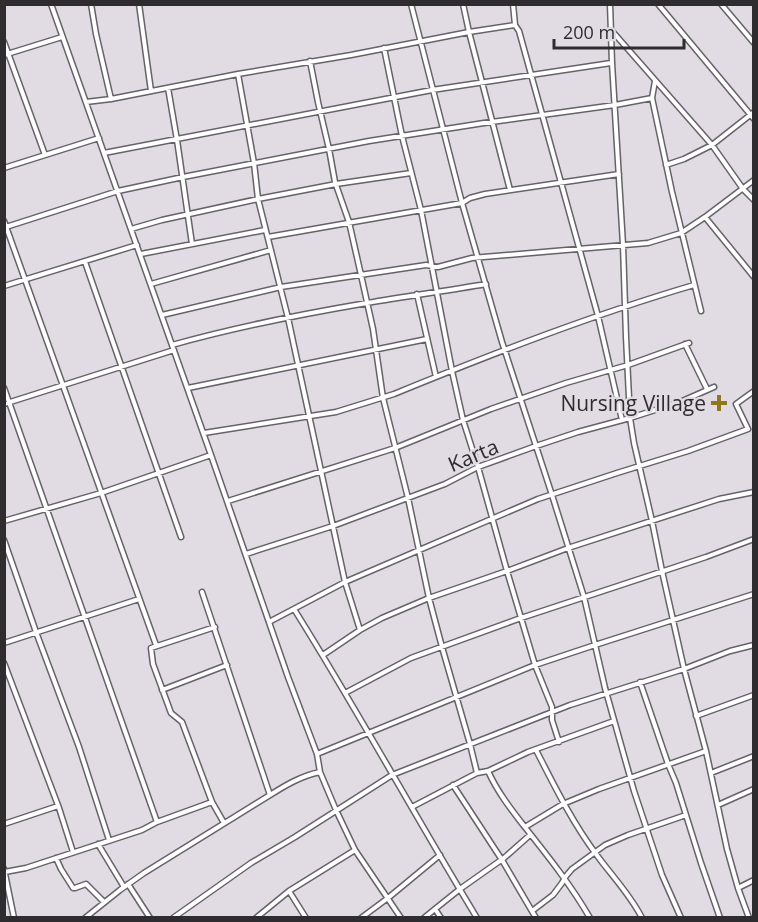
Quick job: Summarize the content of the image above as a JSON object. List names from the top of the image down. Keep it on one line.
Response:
{"streets":{"street":["Karta"]},"places":{"health":["Nursing Village"]},"scale_bar":"200 m"}
